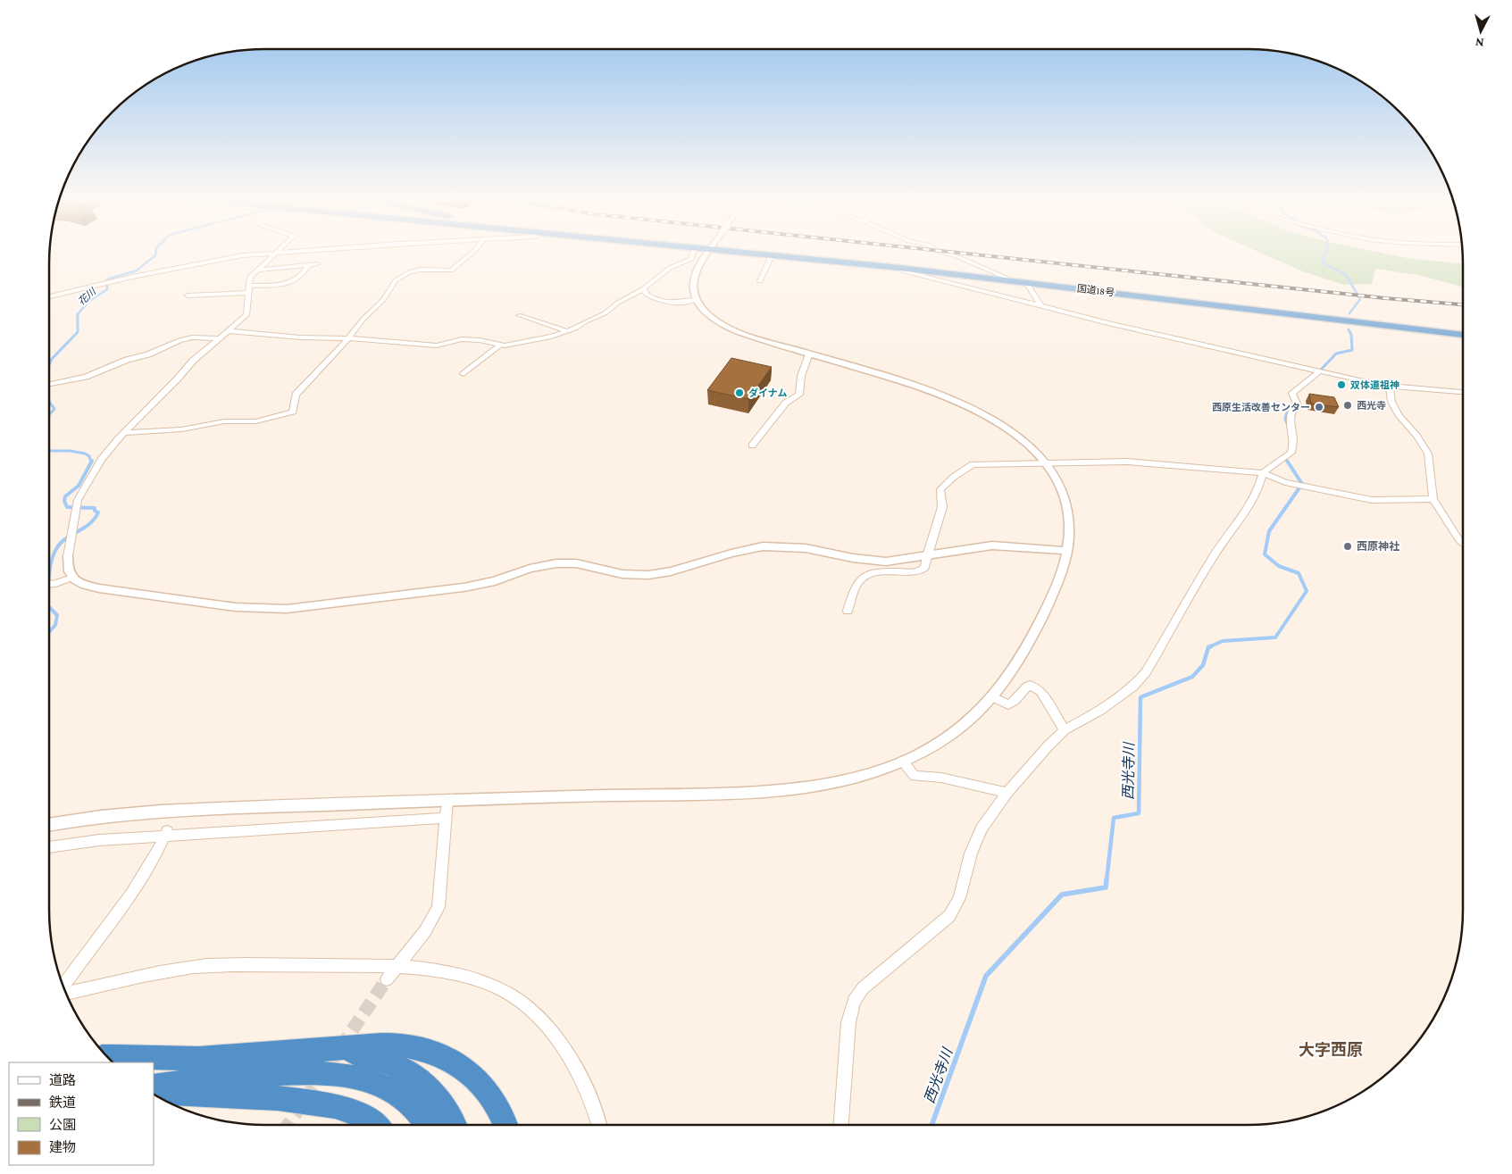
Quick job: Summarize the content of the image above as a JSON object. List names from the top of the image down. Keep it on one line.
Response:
{"streets":{"highway":["国道18号"]},"districts":["大字西原"],"water":["花川","西光寺川"],"places":["双体道祖神","ダイナム","西光寺","西原生活改善センター","西原神社"],"legend":["道路","鉄道","公園","建物"],"north":"bottom"}
